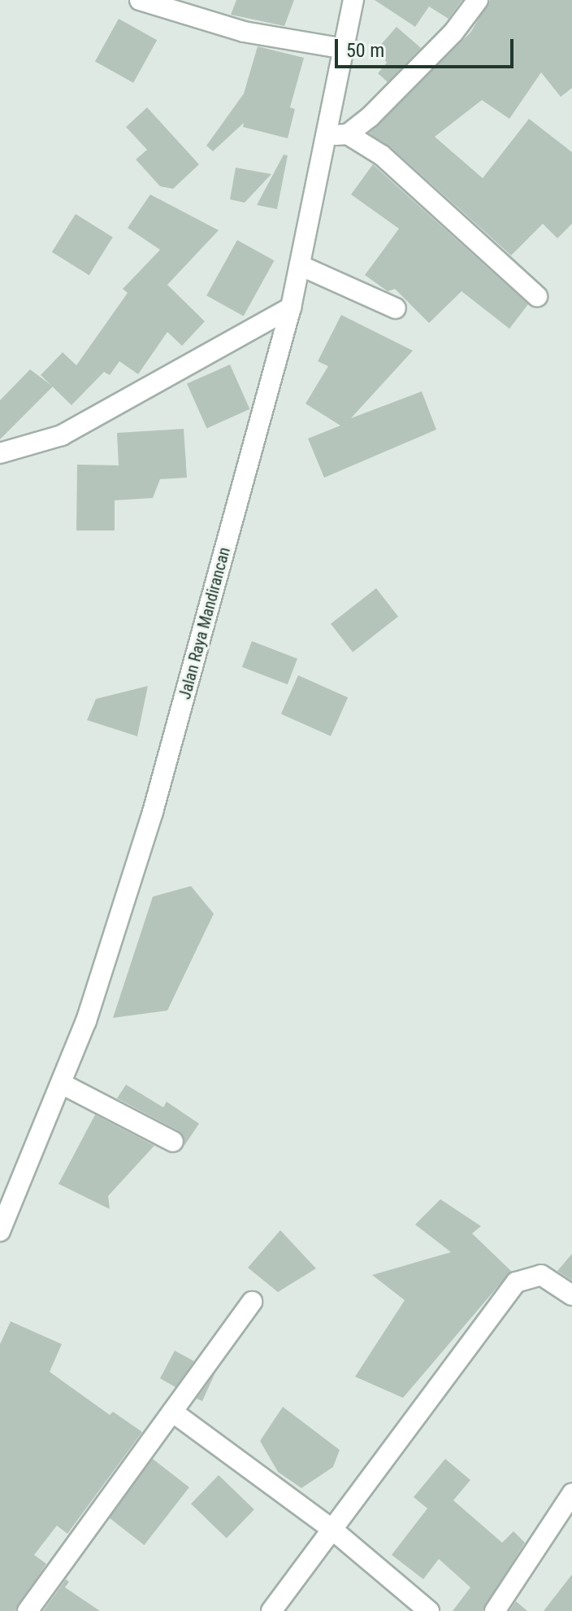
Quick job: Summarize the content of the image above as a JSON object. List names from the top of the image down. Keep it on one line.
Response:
{"streets":{"street":["Jalan Raya Mandirancan"]},"scale_bar":"50 m"}
